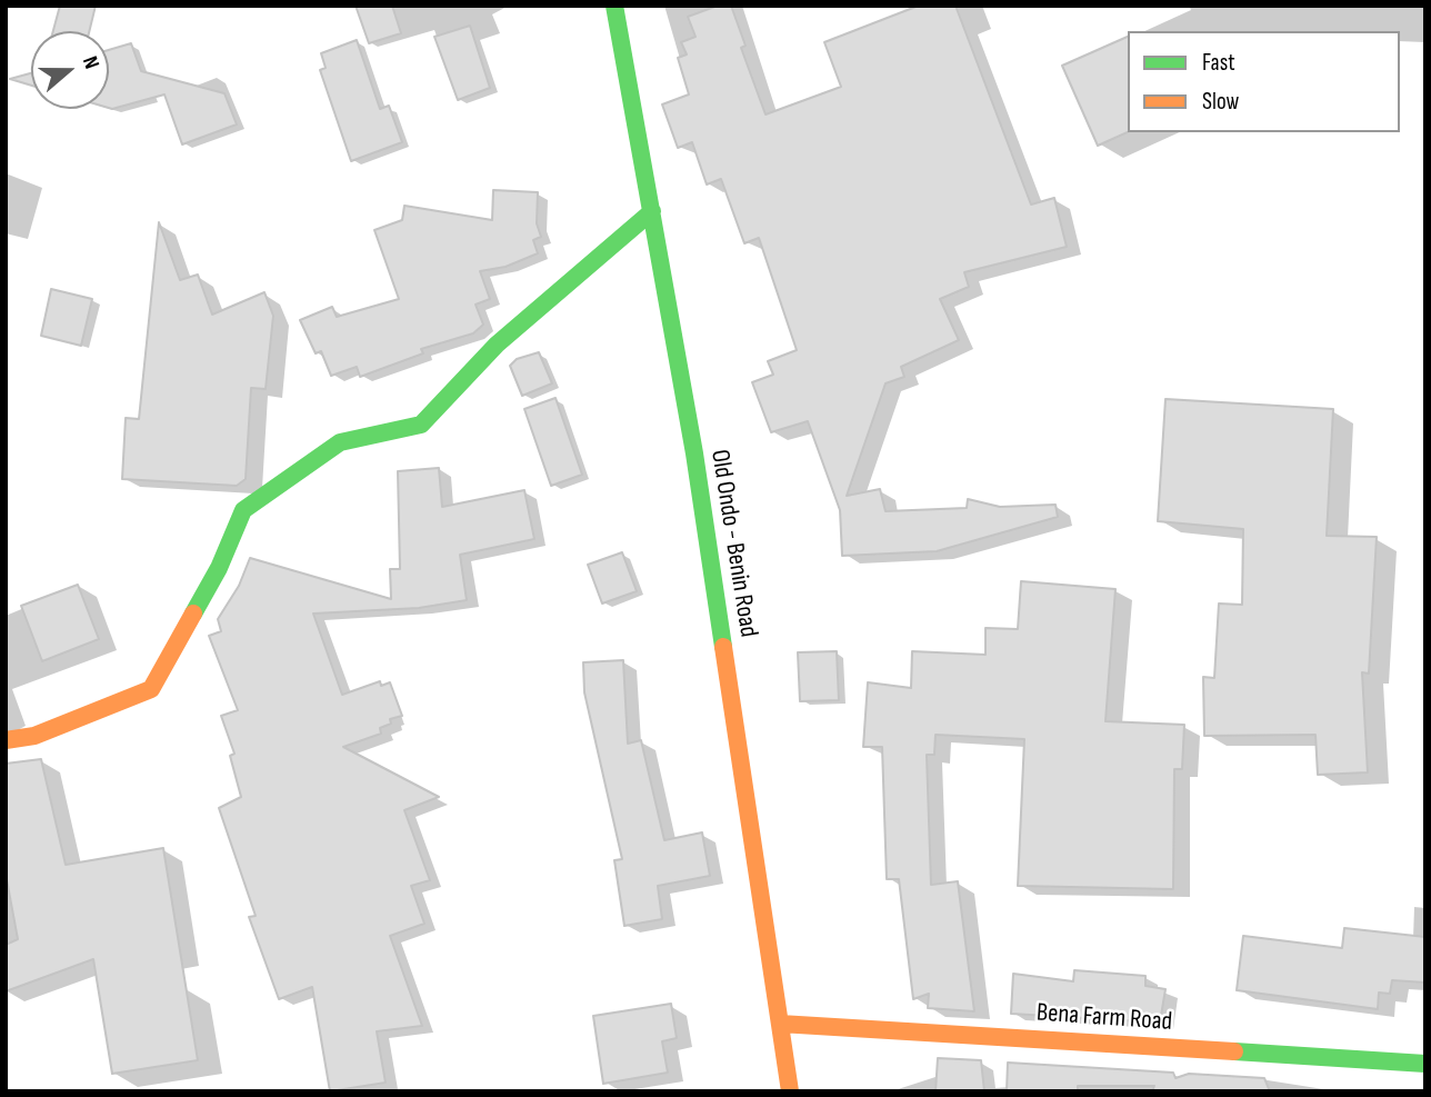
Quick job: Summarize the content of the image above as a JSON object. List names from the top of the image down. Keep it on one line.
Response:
{"streets":{"street":["Old Ondo - Benin Road","Bena Farm Road"]},"crossings":[["Old Ondo - Benin Road","Bena Farm Road"]],"legend":["Fast","Slow"],"north":"right"}
